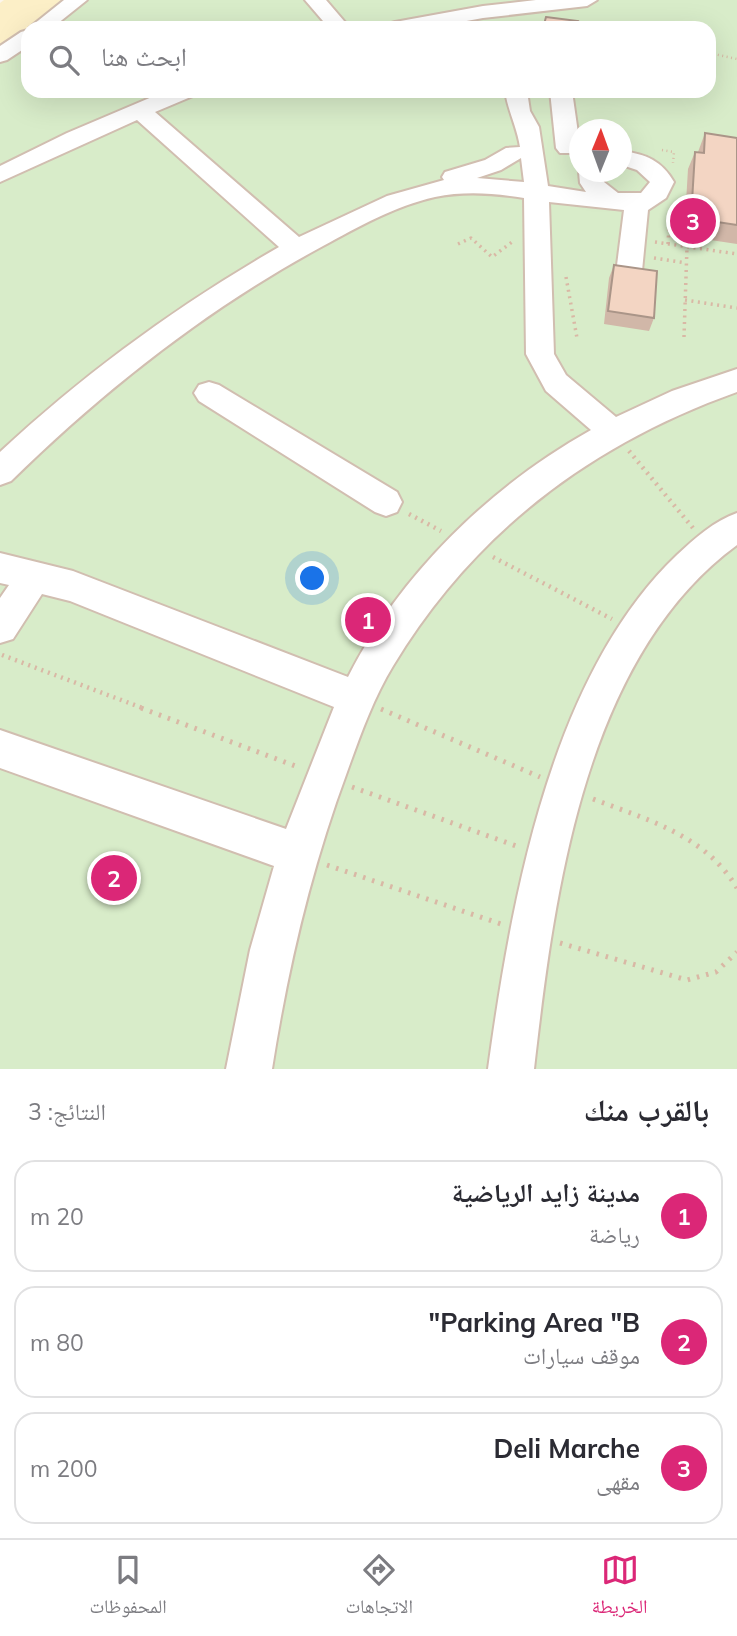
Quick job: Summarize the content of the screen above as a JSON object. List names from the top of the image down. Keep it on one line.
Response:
{"north":"top","page":{"search":"ابحث هنا","pins":["3","1","2"],"heading":["بالقرب منك","النتائج: 3"],"list":[{"mark":"1","name":"مدينة زايد الرياضية","note":"رياضة","value":"20 m"},{"mark":"2","name":"Parking Area \"B\"","note":"موقف سيارات","value":"80 m"},{"mark":"3","name":"Deli Marche","note":"مقهى","value":"200 m"}],"nav":["الخريطة","الاتجاهات","المحفوظات"]}}
